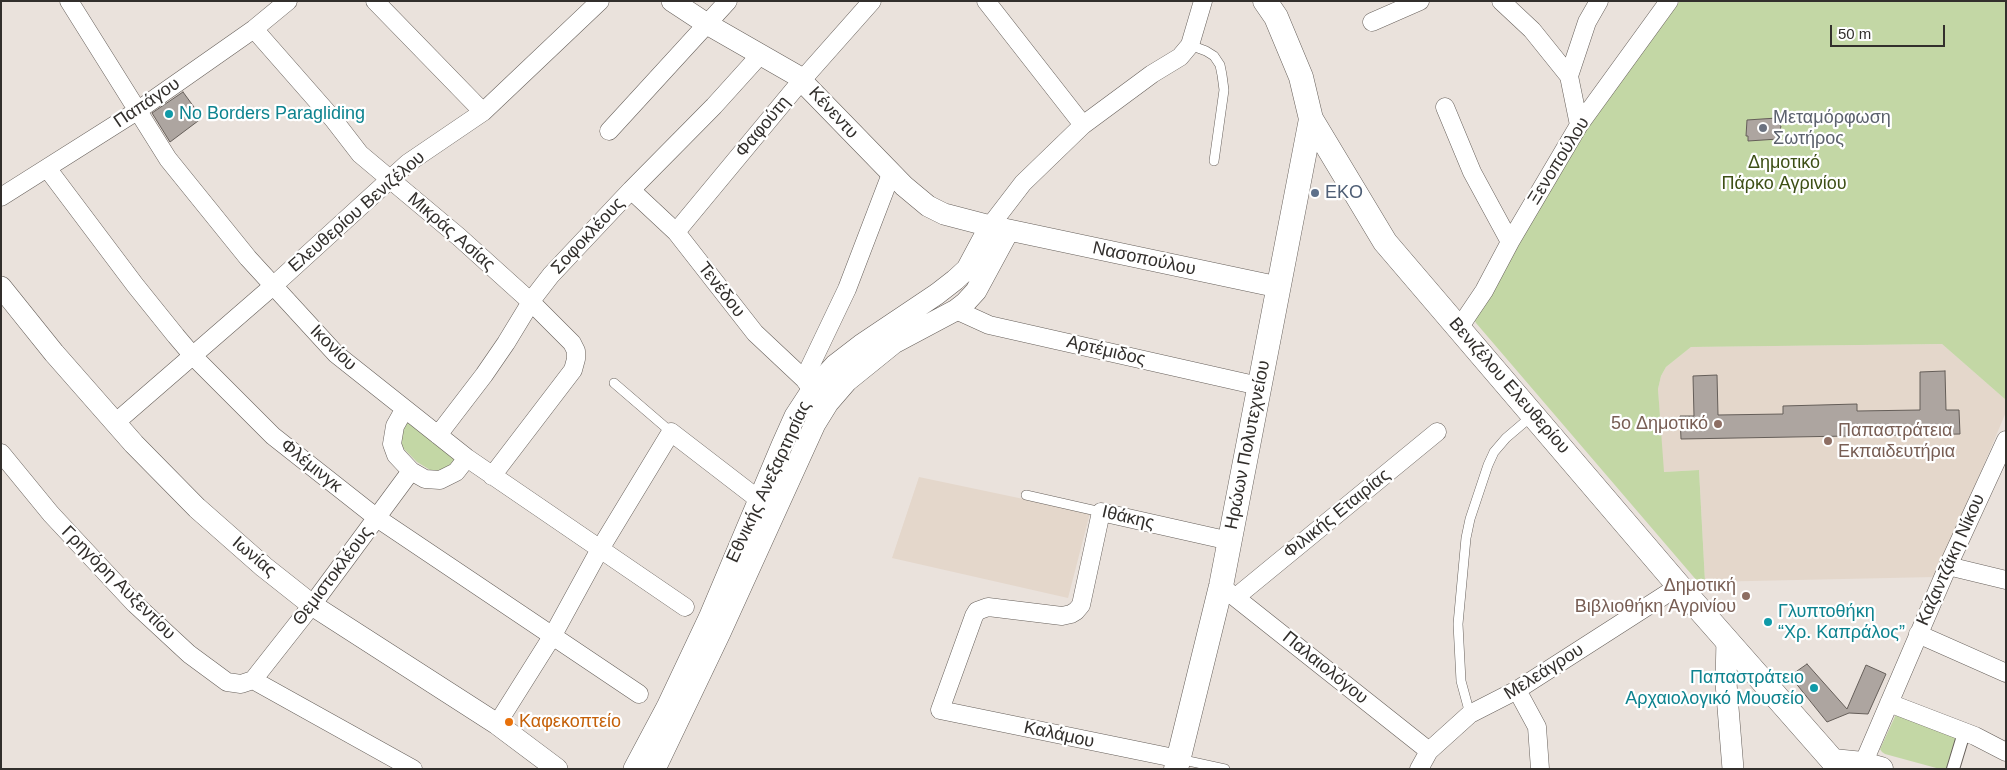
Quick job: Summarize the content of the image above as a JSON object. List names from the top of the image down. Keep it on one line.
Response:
{"streets":{"main road":["Βενιζέλου Ελευθερίου","Ηρώων Πολυτεχνείου"],"street":["Παπάγου","Κένεντυ","Φαφούτη","Ξενοπούλου","Ελευθερίου Βενιζέλου","Μικράς Ασίας","Σοφοκλέους","Νασοπούλου","Τενέδου","Ικονίου","Αρτέμιδος","Φλέμινγκ","Εθνικής Ανεξαρτησίας","Φιλικής Εταιρίας","Ιθάκης","Ιωνίας","Καζαντζάκη Νίκου","Θεμιστοκλέους","Γρηγόρη Αυξεντίου","Παλαιολόγου","Μελεάγρου","Καλάμου"]},"crossings":[["Παπάγου","Μικράς Ασίας"],["Παπάγου","Ικονίου"],["Παπάγου","Φλέμινγκ"],["Κένεντυ","Φαφούτη"],["Κένεντυ","Σοφοκλέους"],["Κένεντυ","Νασοπούλου"],["Κένεντυ","Εθνικής Ανεξαρτησίας"],["Φαφούτη","Τενέδου"],["Ξενοπούλου","Βενιζέλου Ελευθερίου"],["Ελευθερίου Βενιζέλου","Μικράς Ασίας"],["Ελευθερίου Βενιζέλου","Ικονίου"],["Ελευθερίου Βενιζέλου","Φλέμινγκ"],["Ελευθερίου Βενιζέλου","Ιωνίας"],["Μικράς Ασίας","Σοφοκλέους"],["Μικράς Ασίας","Ικονίου"],["Σοφοκλέους","Τενέδου"],["Σοφοκλέους","Ικονίου"],["Νασοπούλου","Ηρώων Πολυτεχνείου"],["Νασοπούλου","Εθνικής Ανεξαρτησίας"],["Τενέδου","Εθνικής Ανεξαρτησίας"],["Αρτέμιδος","Ηρώων Πολυτεχνείου"],["Βενιζέλου Ελευθερίου","Ηρώων Πολυτεχνείου"],["Βενιζέλου Ελευθερίου","Μελεάγρου"],["Ηρώων Πολυτεχνείου","Φιλικής Εταιρίας"],["Ηρώων Πολυτεχνείου","Ιθάκης"],["Ηρώων Πολυτεχνείου","Παλαιολόγου"],["Ηρώων Πολυτεχνείου","Καλάμου"],["Φλέμινγκ","Θεμιστοκλέους"],["Φιλικής Εταιρίας","Παλαιολόγου"],["Ιθάκης","Καλάμου"],["Ιωνίας","Θεμιστοκλέους"],["Θεμιστοκλέους","Γρηγόρη Αυξεντίου"],["Παλαιολόγου","Μελεάγρου"]],"parks":["Δημοτικό Πάρκο Αγρινίου"],"places":["No Borders Paragliding","Μεταμόρφωση Σωτήρος","EKO","5ο Δημοτικό","Παπαστράτεια Εκπαιδευτήρια","Δημοτική Βιβλιοθήκη Αγρινίου","Γλυπτοθήκη “Χρ. Καπράλος”","Παπαστράτειο Αρχαιολογικό Μουσείο","Καφεκοπτείο"],"scale_bar":"50 m"}
